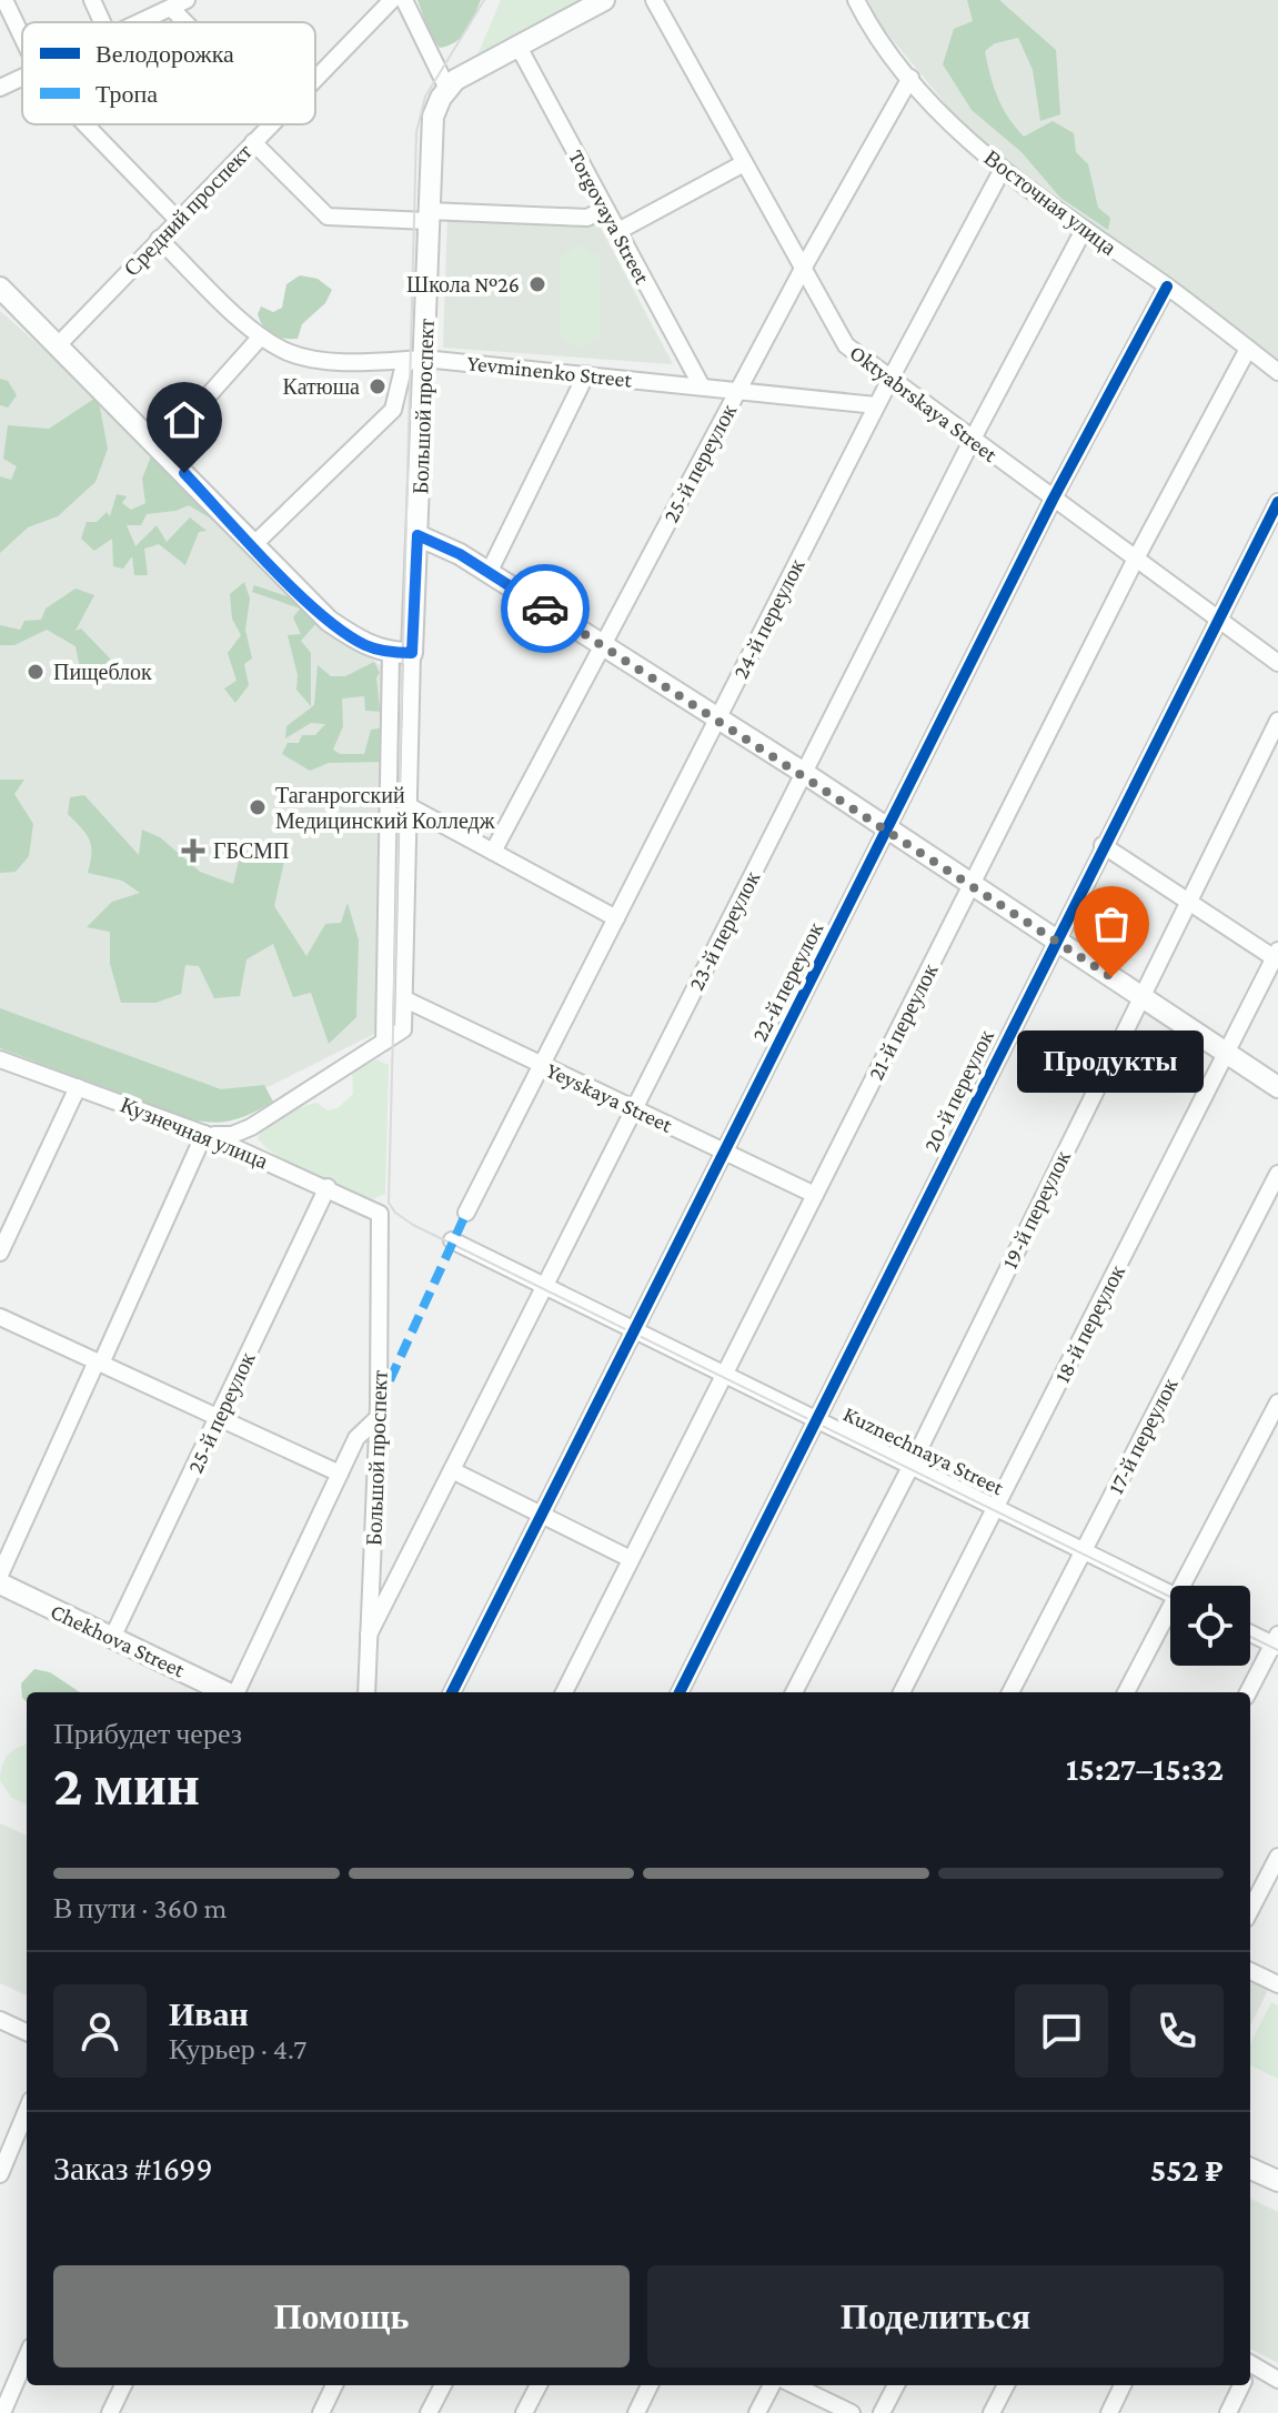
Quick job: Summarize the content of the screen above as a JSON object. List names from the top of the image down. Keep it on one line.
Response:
{"streets":{"main road":["Большой проспект","Chekhova Street"],"street":["Восточная улица","Средний проспект","Torgovaya Street","Yevminenko Street","Oktyabrskaya Street","25-й переулок","24-й переулок","23-й переулок","22-й переулок","21-й переулок","20-й переулок","Yeyskaya Street","Кузнечная улица","19-й переулок","18-й переулок","17-й переулок","Kuznechnaya Street"]},"crossings":[["Восточная улица","25-й переулок"],["Восточная улица","24-й переулок"],["Восточная улица","23-й переулок"],["Восточная улица","22-й переулок"],["Восточная улица","21-й переулок"],["Средний проспект","Yevminenko Street"],["Torgovaya Street","Yevminenko Street"],["Yevminenko Street","Большой проспект"],["Yevminenko Street","25-й переулок"],["Yevminenko Street","24-й переулок"],["Oktyabrskaya Street","25-й переулок"],["Oktyabrskaya Street","24-й переулок"],["Oktyabrskaya Street","23-й переулок"],["Oktyabrskaya Street","22-й переулок"],["Oktyabrskaya Street","21-й переулок"],["Oktyabrskaya Street","20-й переулок"],["Большой проспект","23-й переулок"],["Большой проспект","Yeyskaya Street"],["Большой проспект","Кузнечная улица"],["25-й переулок","Кузнечная улица"],["25-й переулок","Chekhova Street"],["24-й переулок","Yeyskaya Street"],["23-й переулок","Yeyskaya Street"],["23-й переулок","Kuznechnaya Street"],["22-й переулок","Yeyskaya Street"],["22-й переулок","Kuznechnaya Street"],["21-й переулок","Yeyskaya Street"],["21-й переулок","Kuznechnaya Street"],["20-й переулок","Kuznechnaya Street"],["19-й переулок","Kuznechnaya Street"],["18-й переулок","Kuznechnaya Street"],["17-й переулок","Kuznechnaya Street"]],"places":{"other":["Школа №26","Катюша","Пищеблок","Таганрогский Медицинский Колледж","Продукты"],"health":["ГБСМП"]},"legend":["Велодорожка","Тропа"],"page":{"bubble":"Продукты","heading":["2 мин","Прибудет через","15:27–15:32"],"panel":["Иван","Курьер · 4.7","Заказ #1699","552 ₽"],"bar":"В пути · 360 m","buttons":["Помощь","Поделиться"]}}
